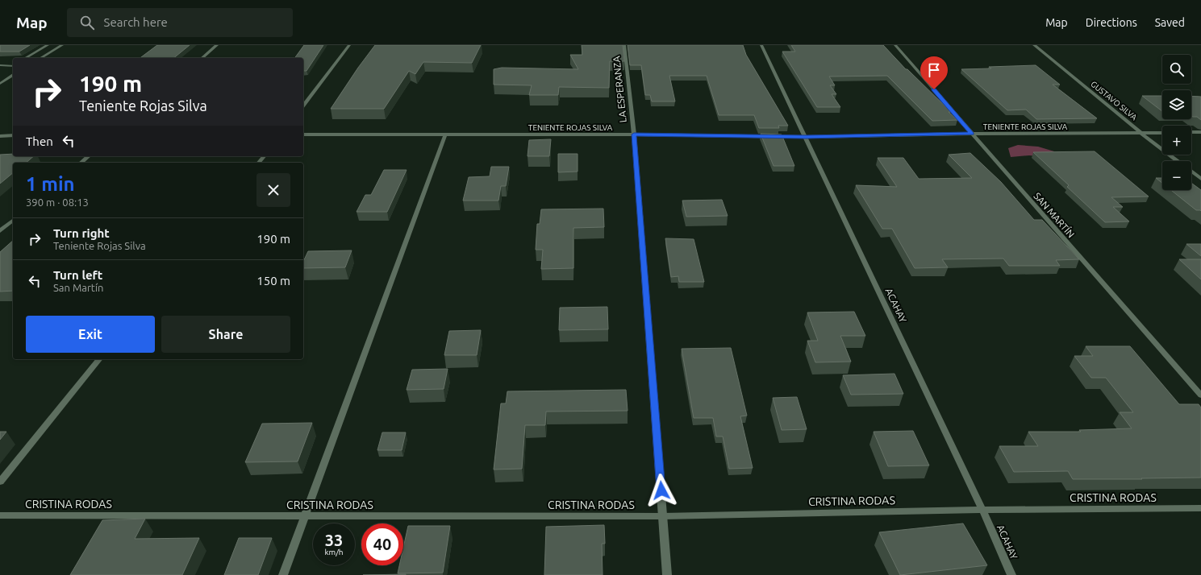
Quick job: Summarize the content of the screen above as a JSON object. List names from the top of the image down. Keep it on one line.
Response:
{"streets":{"street":["LA ESPERANZA","GUSTAVO SILVA","TENIENTE ROJAS SILVA","SAN MARTÍN","ACAHAY","CRISTINA RODAS"]},"crossings":[["LA ESPERANZA","TENIENTE ROJAS SILVA"],["LA ESPERANZA","CRISTINA RODAS"],["GUSTAVO SILVA","TENIENTE ROJAS SILVA"],["TENIENTE ROJAS SILVA","SAN MARTÍN"],["TENIENTE ROJAS SILVA","ACAHAY"],["ACAHAY","CRISTINA RODAS"]],"page":{"header":"Map","search":"Search here","nav":["Map","Directions","Saved"],"map_buttons":["+","−"],"turn":["190 m","Teniente Rojas Silva"],"then":"Then","heading":["1 min","390 m · 08:13"],"list":[{"name":"Turn right","note":"Teniente Rojas Silva","value":"190 m"},{"name":"Turn left","note":"San Martín","value":"150 m"}],"buttons":["Exit","Share"],"speed":"33 km/h","limit":"40"}}
